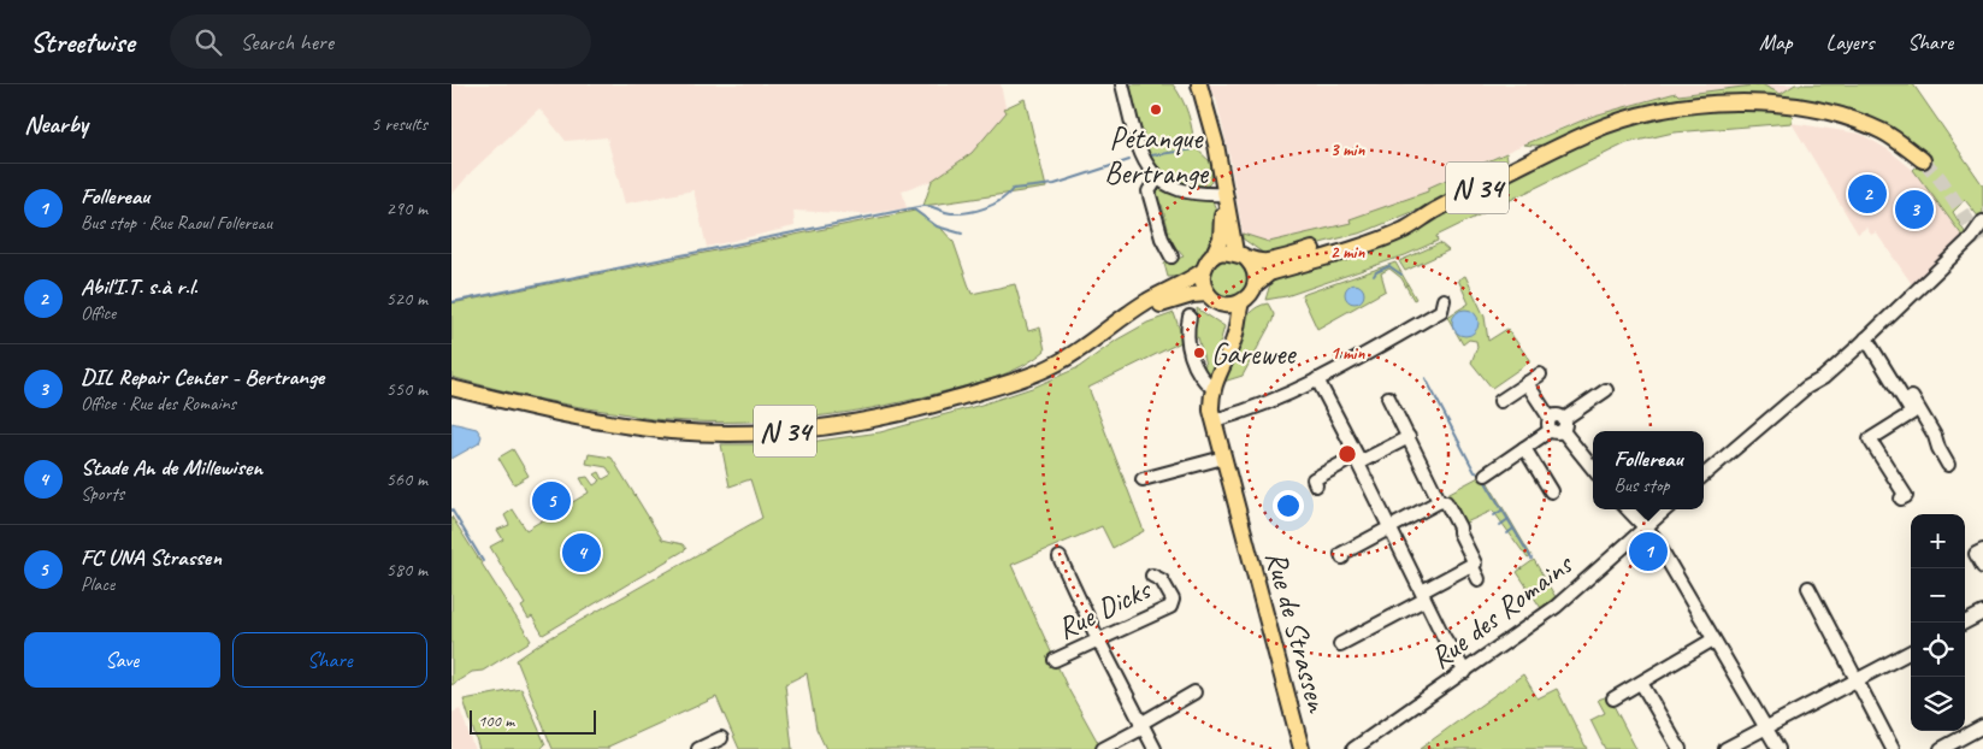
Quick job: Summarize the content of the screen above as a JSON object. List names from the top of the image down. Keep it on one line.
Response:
{"streets":{"main road":["N 34","Rue de Strassen"],"street":["Rue Dicks","Rue des Romains"]},"crossings":[["N 34","Rue de Strassen"]],"places":["Pétanque Bertrange","Garewee"],"scale_bar":"100 m","page":{"header":"Streetwise","search":"Search here","nav":["Map","Layers","Share"],"heading":["Nearby","5 results"],"list":[{"mark":"1","name":"Follereau","note":"Bus stop · Rue Raoul Follereau","value":"290 m"},{"mark":"2","name":"Abil'I.T. s.à r.l.","note":"Office","value":"520 m"},{"mark":"3","name":"DIL Repair Center - Bertrange","note":"Office · Rue des Romains","value":"550 m"},{"mark":"4","name":"Stade An de Millewisen","note":"Sports","value":"560 m"},{"mark":"5","name":"FC UNA Strassen","note":"Place","value":"580 m"}],"pins":["2","3","5","1","4"],"popup":["Follereau","Bus stop"],"map_buttons":["+","−"],"buttons":["Save","Share"],"scale":"100 m"},"rings":["3 min","2 min","1 min"]}
